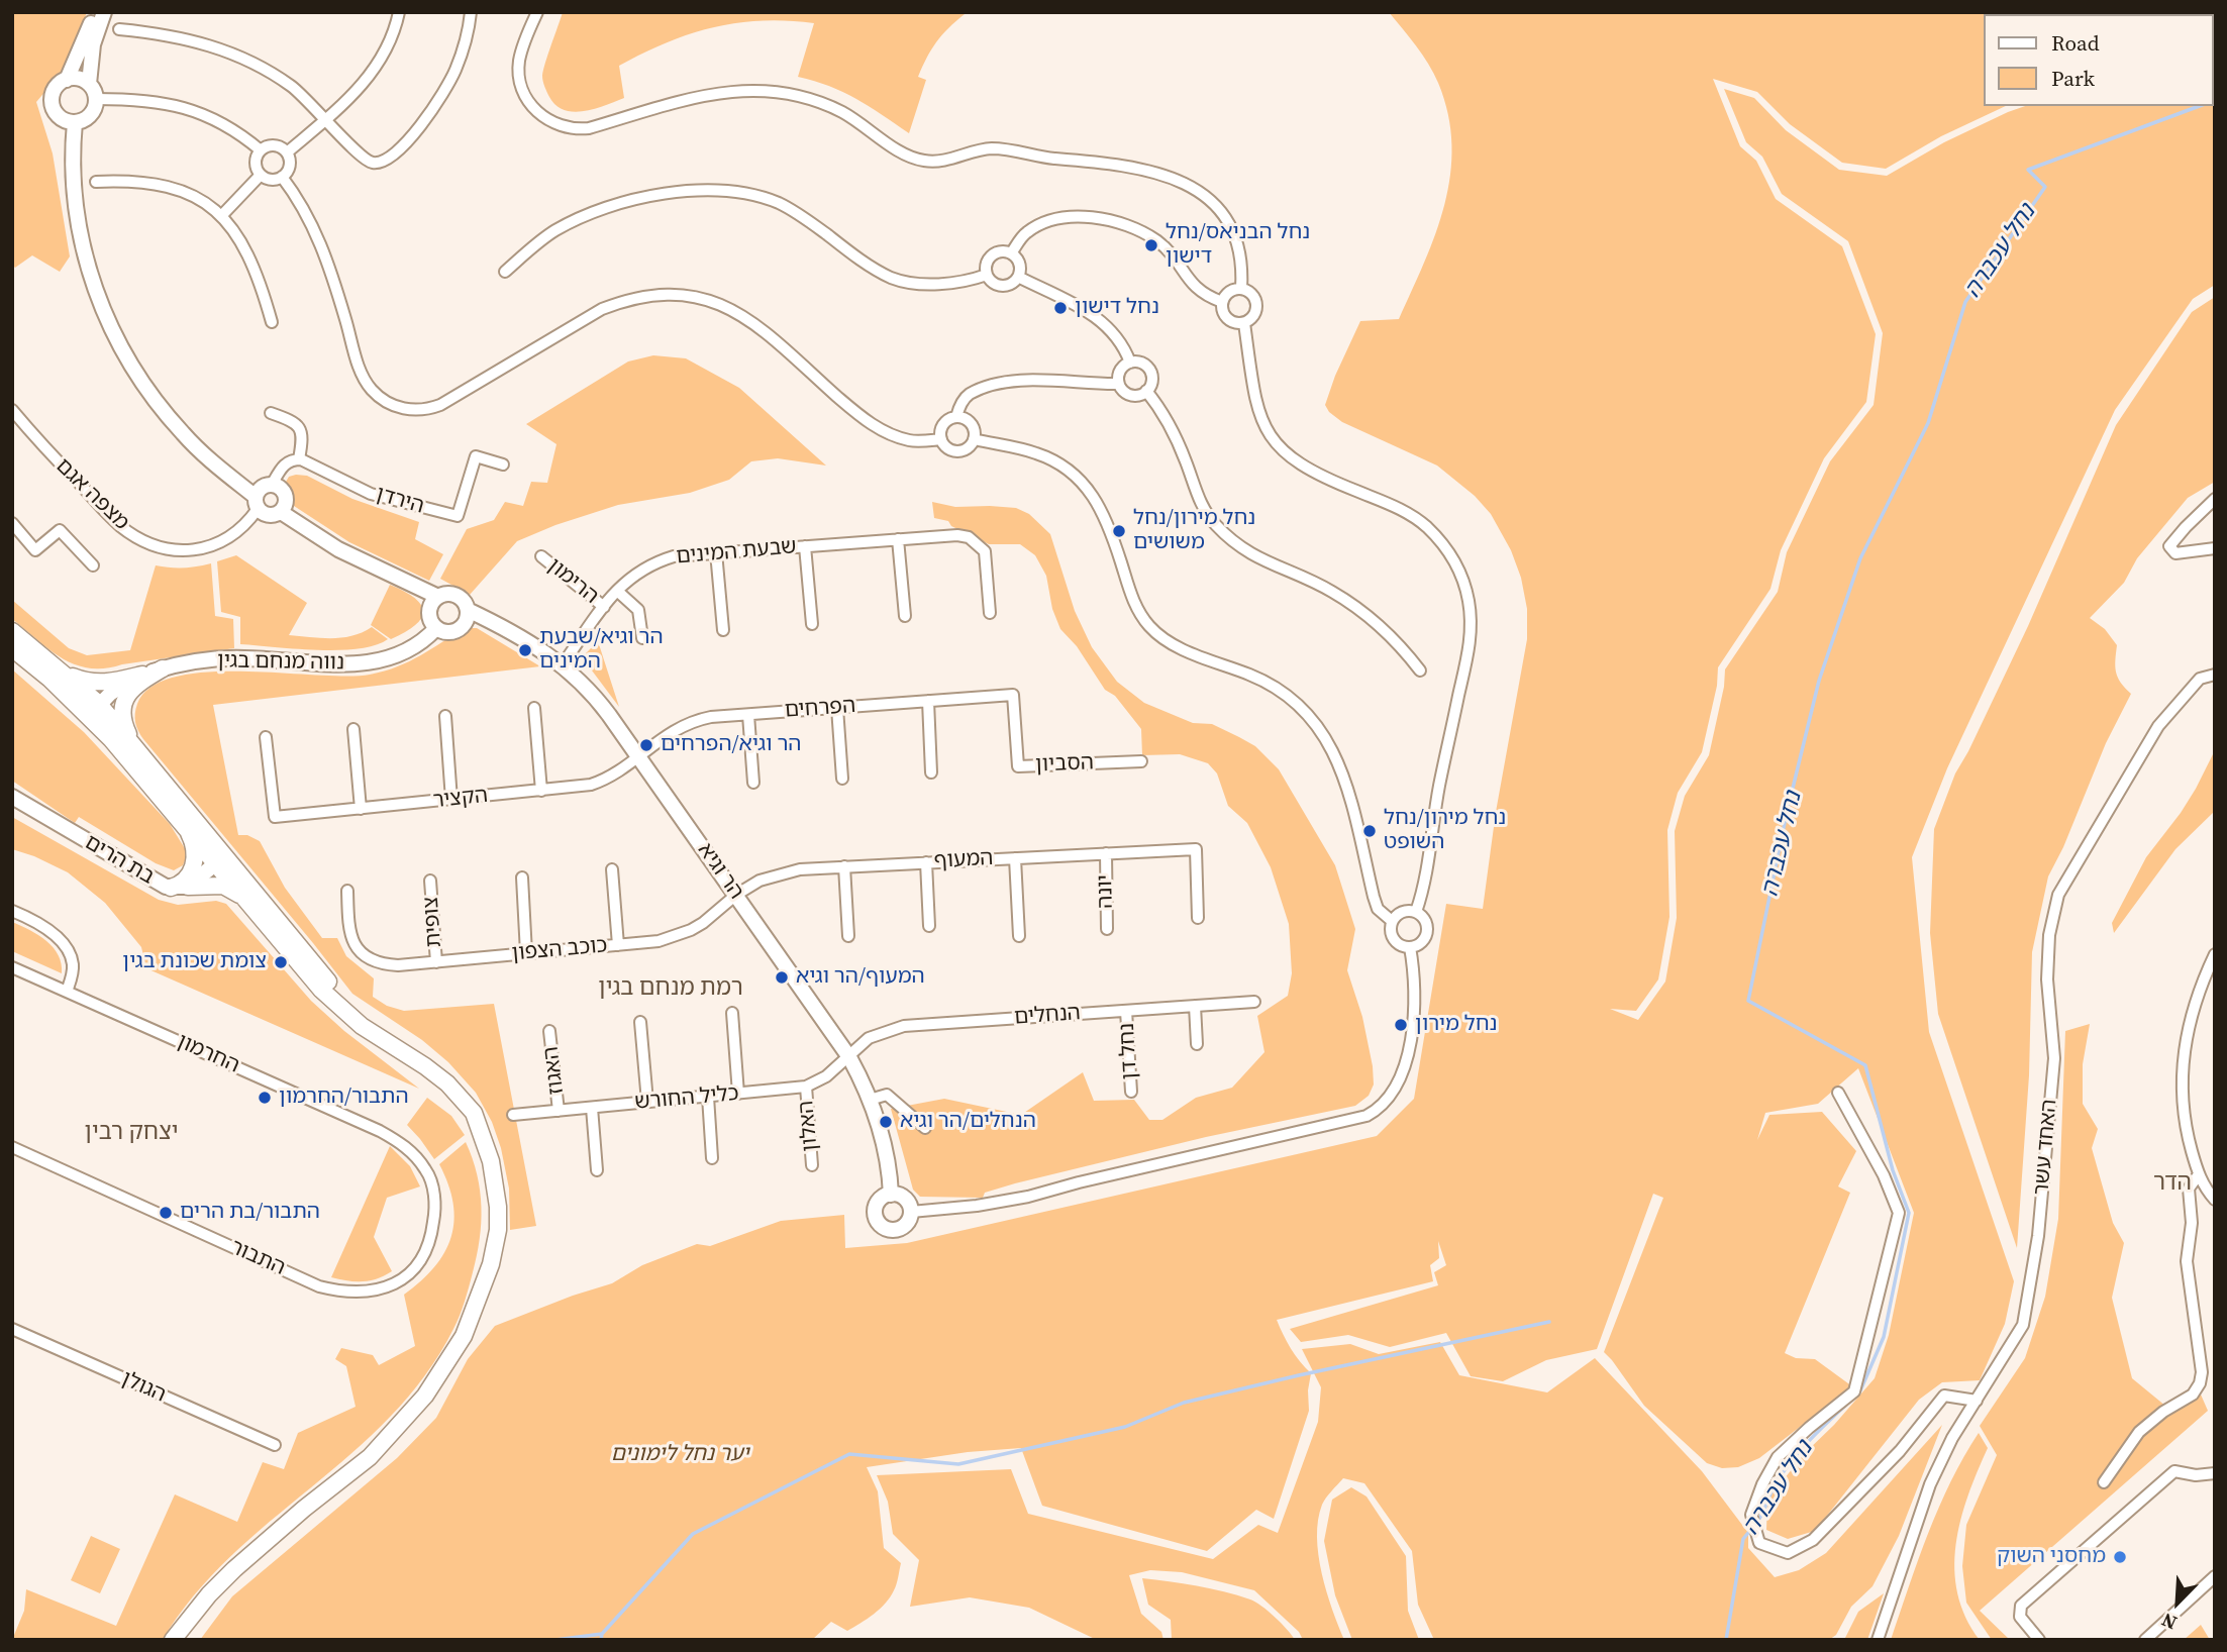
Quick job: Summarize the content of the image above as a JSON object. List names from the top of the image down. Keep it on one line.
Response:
{"streets":{"street":["מצפה אגם","הירדן","שבעת המינים","הרימון","נווה מנחם בגין","הפרחים","הסביון","הקציר","בת הרים","המעוף","הר וגיא","יונה","צופית","כוכב הצפון","הנחלים","נחל דן","החרמון","האגוז","כליל החורש","האלון","האחד עשר","התבור","הגולן"]},"crossings":[["שבעת המינים","הרימון"],["שבעת המינים","הר וגיא"],["נווה מנחם בגין","הר וגיא"],["הפרחים","הסביון"],["הפרחים","הקציר"],["הפרחים","הר וגיא"],["הקציר","הר וגיא"],["המעוף","הר וגיא"],["המעוף","יונה"],["המעוף","כוכב הצפון"],["הר וגיא","כוכב הצפון"],["הר וגיא","הנחלים"],["הר וגיא","כליל החורש"],["צופית","כוכב הצפון"],["הנחלים","נחל דן"],["הנחלים","כליל החורש"],["החרמון","התבור"],["האגוז","כליל החורש"],["כליל החורש","האלון"]],"districts":["רמת מנחם בגין","יצחק רבין","הדר"],"water":["נחל עכברה"],"parks":["יער נחל לימונים"],"places":["נחל הבניאס/נחל דישון","נחל דישון","נחל מירון/נחל משושים","הר וגיא/שבעת המינים","הר וגיא/הפרחים","נחל מירון/נחל השופט","צומת שכונת בגין","המעוף/הר וגיא","נחל מירון","התבור/החרמון","הנחלים/הר וגיא","התבור/בת הרים","מחסני השוק"],"legend":["Road","Park"],"north":"bottom left"}
